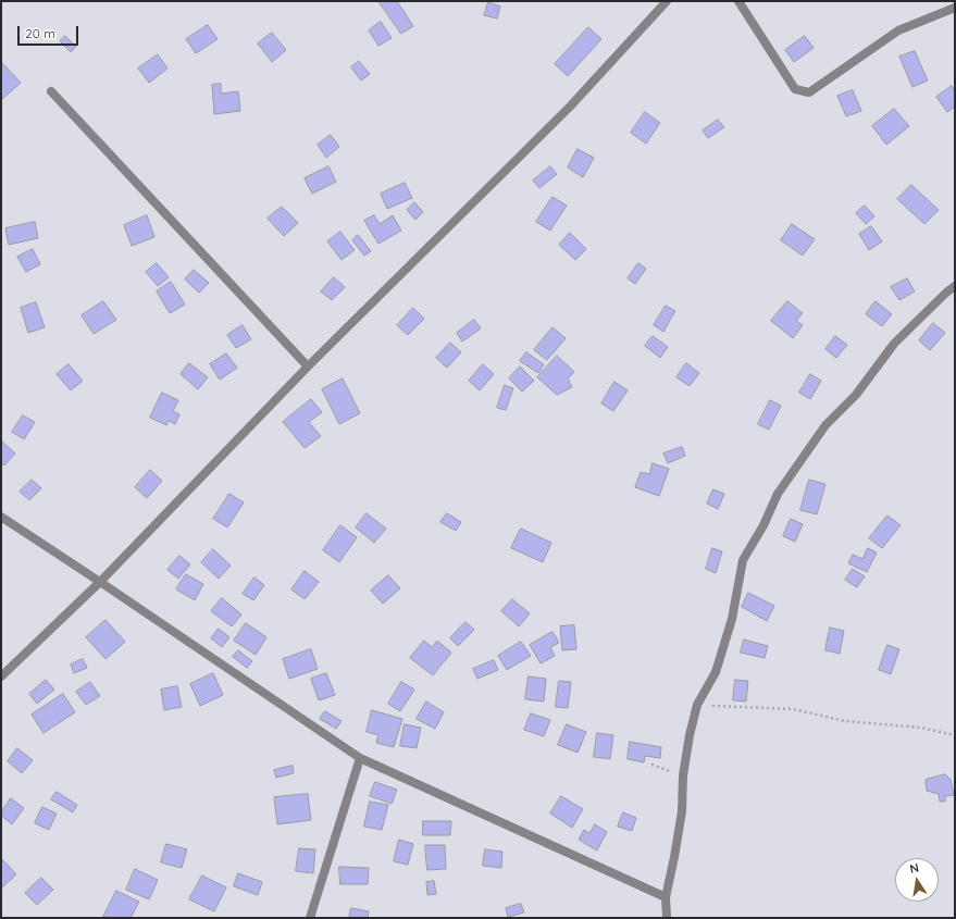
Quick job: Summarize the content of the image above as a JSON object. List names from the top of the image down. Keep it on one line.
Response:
{"scale_bar":"20 m","north":"top"}
